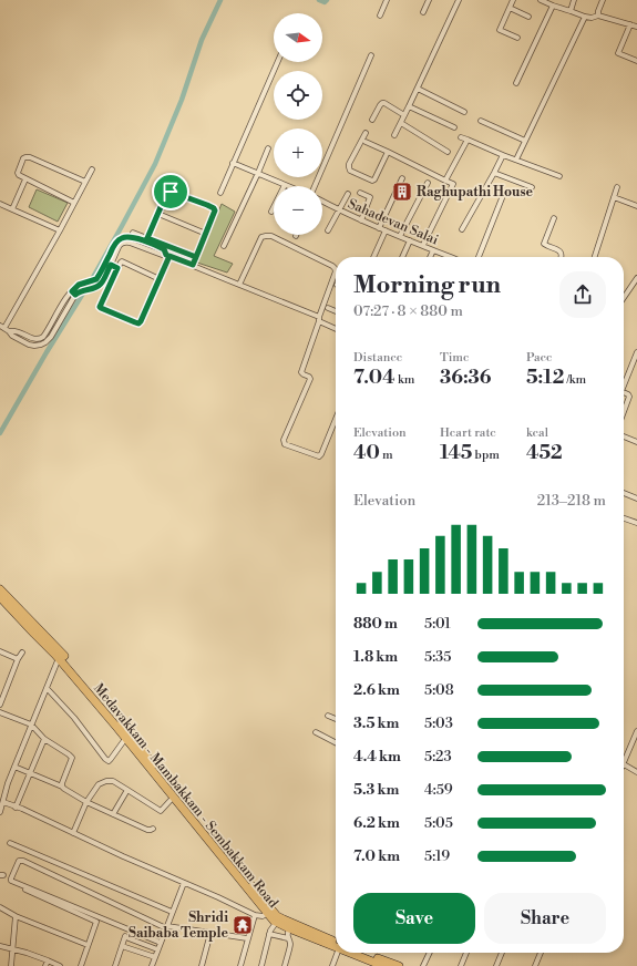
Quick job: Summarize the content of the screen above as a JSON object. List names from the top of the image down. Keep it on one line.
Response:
{"streets":{"main road":["Medavakkam - Mambakkam - Sembakkam Road"],"street":["Sahadevan Salai"]},"places":{"building":["Raghupathi House"],"temple":["Shridi Saibaba Temple"]},"north":"right","page":{"map_buttons":["+","−"],"heading":["Morning run","07:27 · 8 × 880 m"],"stats":[["Distance","7.04 km"],["Time","36:36"],["Pace","5:12 /km"],["Elevation","40 m"],["Heart rate","145 bpm"],["kcal","452"]],"chart":["Elevation","213–218 m"],"list":[{"name":"880 m","note":"5:01"},{"name":"1.8 km","note":"5:35"},{"name":"2.6 km","note":"5:08"},{"name":"3.5 km","note":"5:03"},{"name":"4.4 km","note":"5:23"},{"name":"5.3 km","note":"4:59"},{"name":"6.2 km","note":"5:05"},{"name":"7.0 km","note":"5:19"}],"buttons":["Save","Share"]}}
